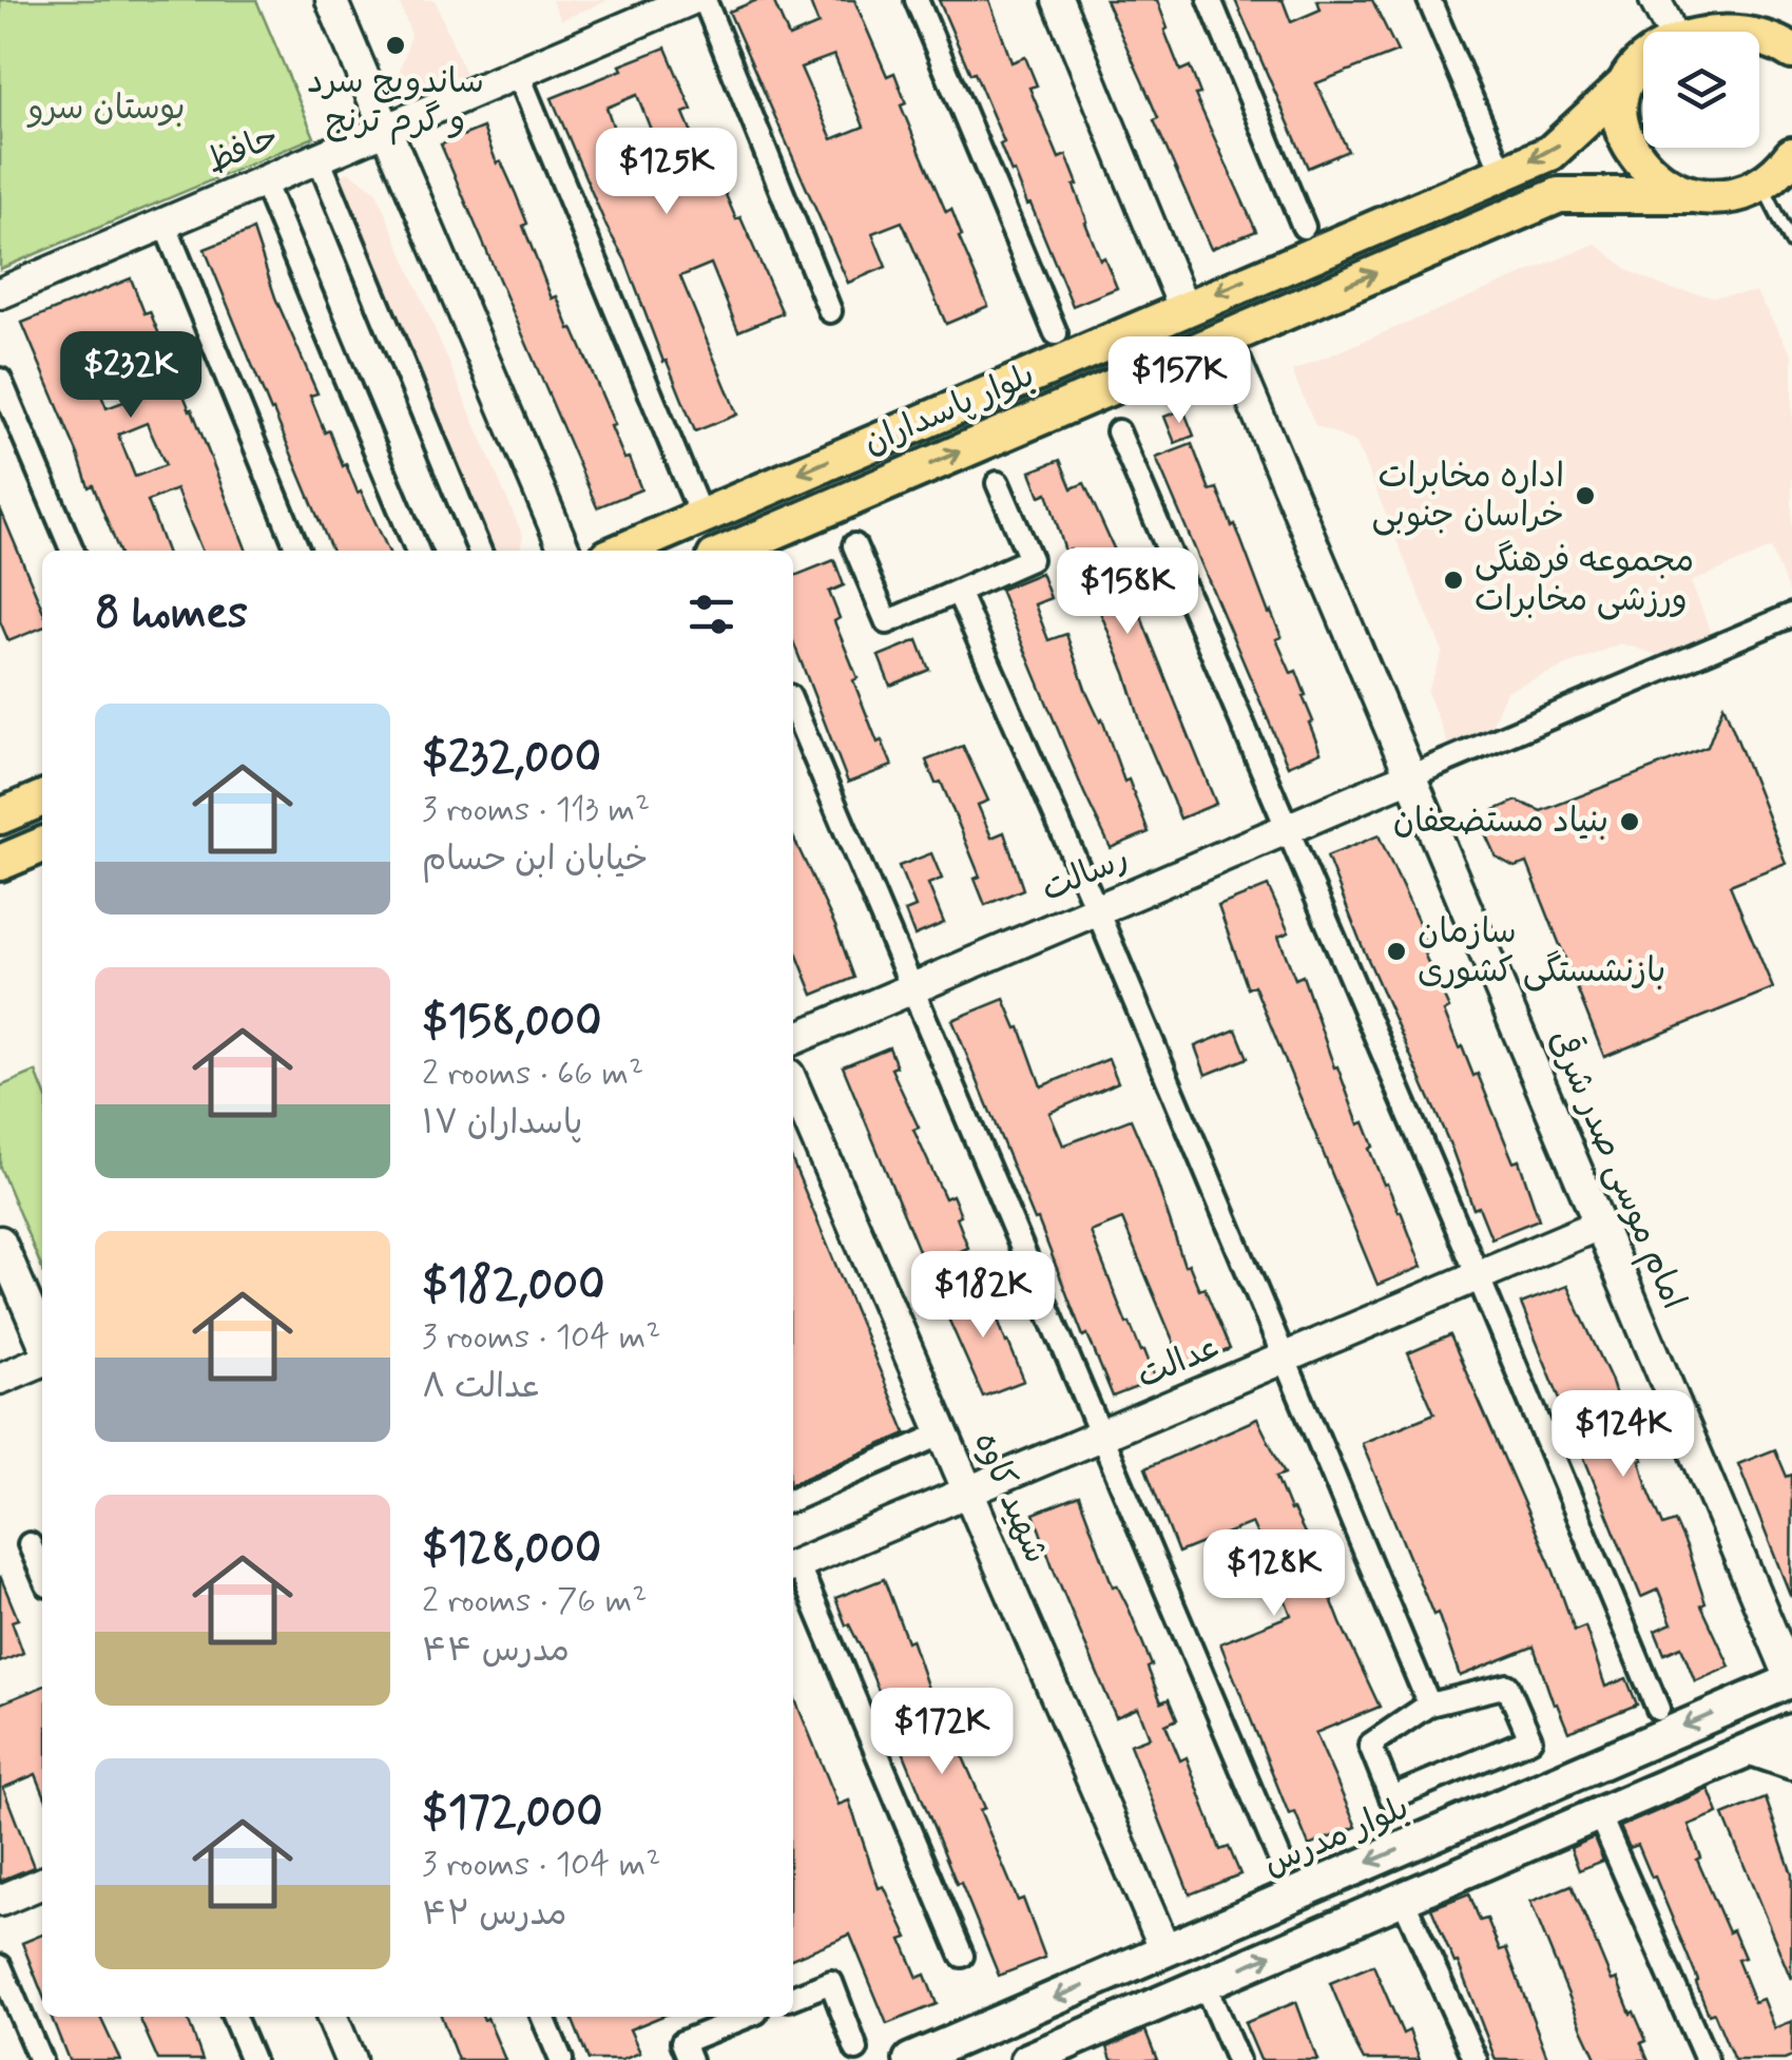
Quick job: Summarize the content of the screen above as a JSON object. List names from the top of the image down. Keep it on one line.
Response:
{"streets":{"main road":["بلوار پاسداران","بلوار مدرس"],"street":["حافظ","رسالت","امام موسی صدر شرقی","عدالت","شهید کاوه"]},"crossings":[["بلوار پاسداران","امام موسی صدر شرقی"],["رسالت","امام موسی صدر شرقی"],["امام موسی صدر شرقی","عدالت"],["امام موسی صدر شرقی","بلوار مدرس"],["عدالت","شهید کاوه"],["شهید کاوه","بلوار مدرس"]],"parks":["بوستان سرو"],"places":["ساندویچ سرد و گرم ترنج","اداره مخابرات خراسان جنوبی","مجموعه فرهنگی ورزشی مخابرات","بنیاد مستضعفان","سازمان بازنشستگی کشوری"],"page":{"price":["$125K","$232K","$157K","$158K","$182K","$124K","$128K","$172K"],"heading":"8 homes","list":[{"name":"$232,000","note":"3 rooms · 113 m² · خیابان ابن حسام"},{"name":"$158,000","note":"2 rooms · 66 m² · پاسداران ۱۷"},{"name":"$182,000","note":"3 rooms · 104 m² · عدالت ۸"},{"name":"$128,000","note":"2 rooms · 76 m² · مدرس ۴۴"},{"name":"$172,000","note":"3 rooms · 104 m² · مدرس ۴۲"}]}}
